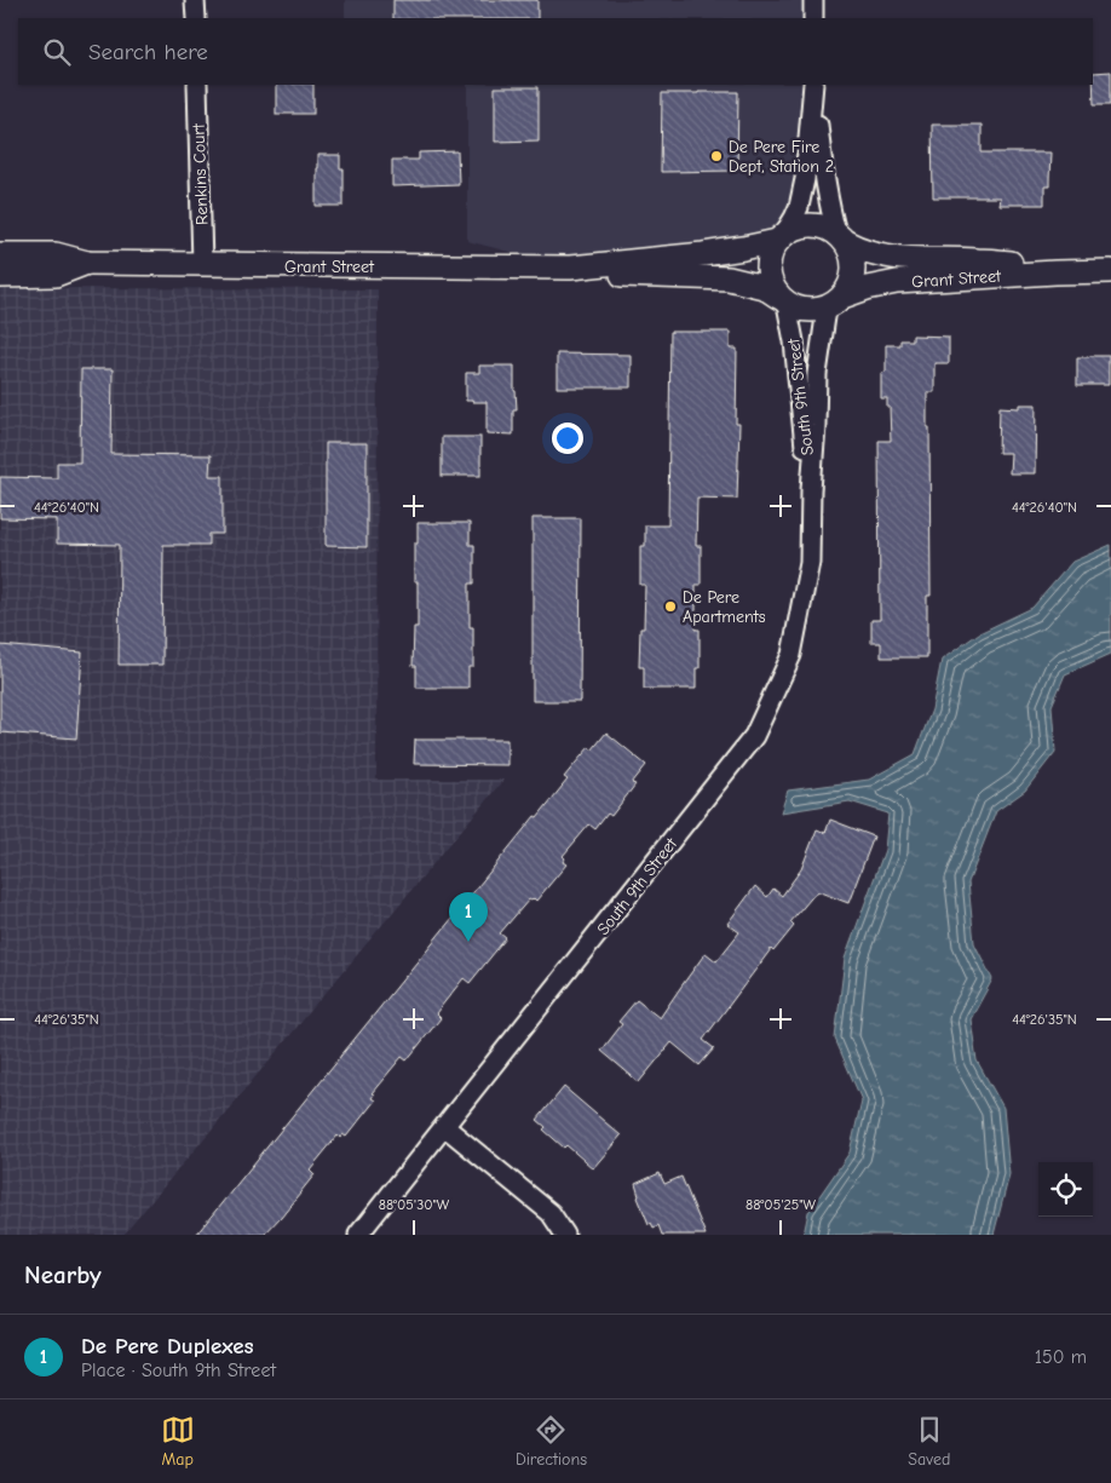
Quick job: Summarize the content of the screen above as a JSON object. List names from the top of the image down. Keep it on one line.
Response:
{"streets":{"street":["Renkins Court","Grant Street","South 9th Street"]},"crossings":[["Renkins Court","Grant Street"],["Grant Street","South 9th Street"]],"places":["De Pere Fire Dept, Station 2","De Pere Apartments"],"page":{"search":"Search here","pins":"1","heading":"Nearby","list":[{"mark":"1","name":"De Pere Duplexes","note":"Place · South 9th Street","value":"150 m"}],"nav":["Map","Directions","Saved"]},"coordinates":["44°26'40\"N","44°26'35\"N","88°05'30\"W","88°05'25\"W"]}
